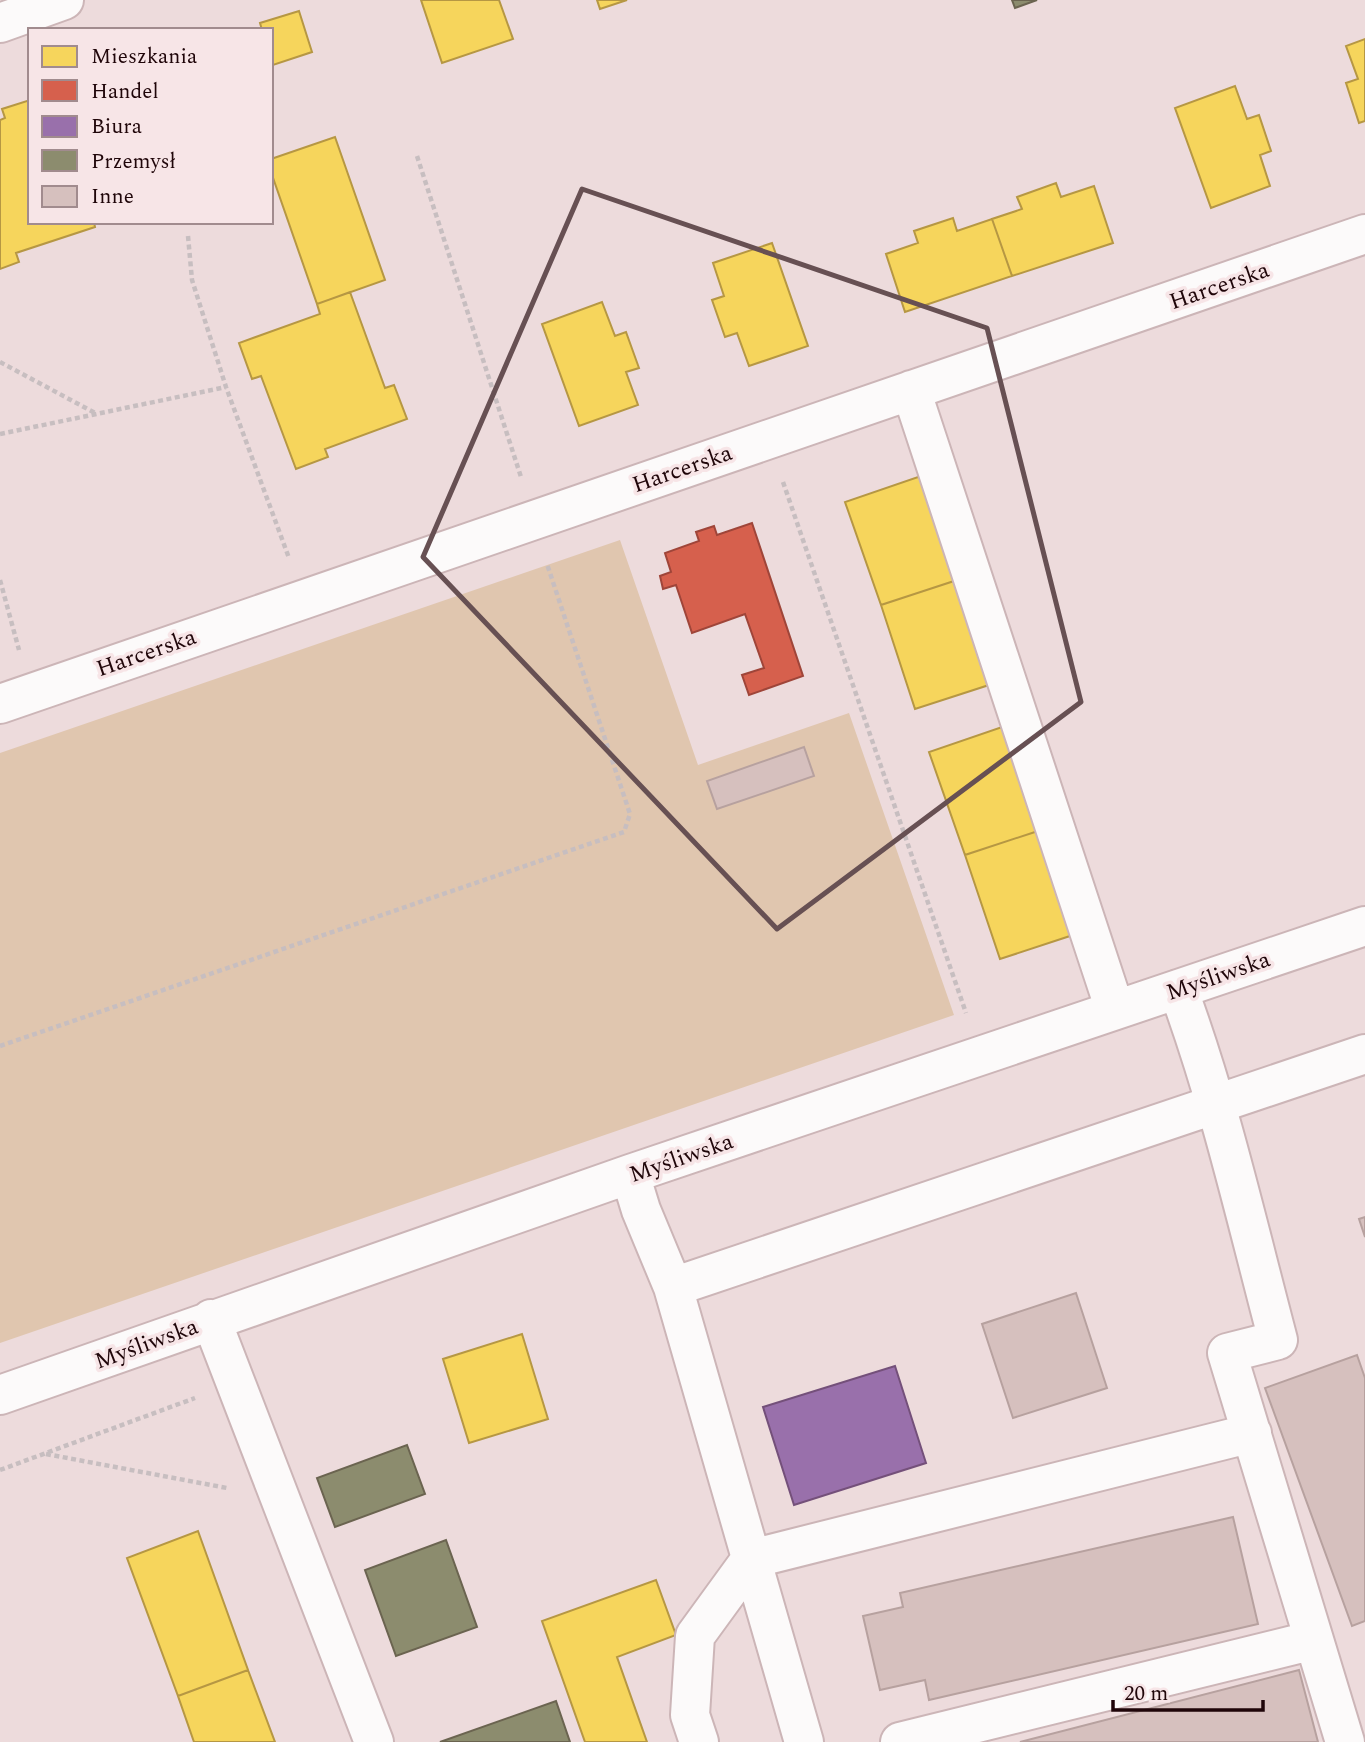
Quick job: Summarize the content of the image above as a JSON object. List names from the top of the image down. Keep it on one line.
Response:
{"streets":{"street":["Harcerska","Myśliwska"]},"legend":["Mieszkania","Handel","Biura","Przemysł","Inne"],"scale_bar":"20 m"}
